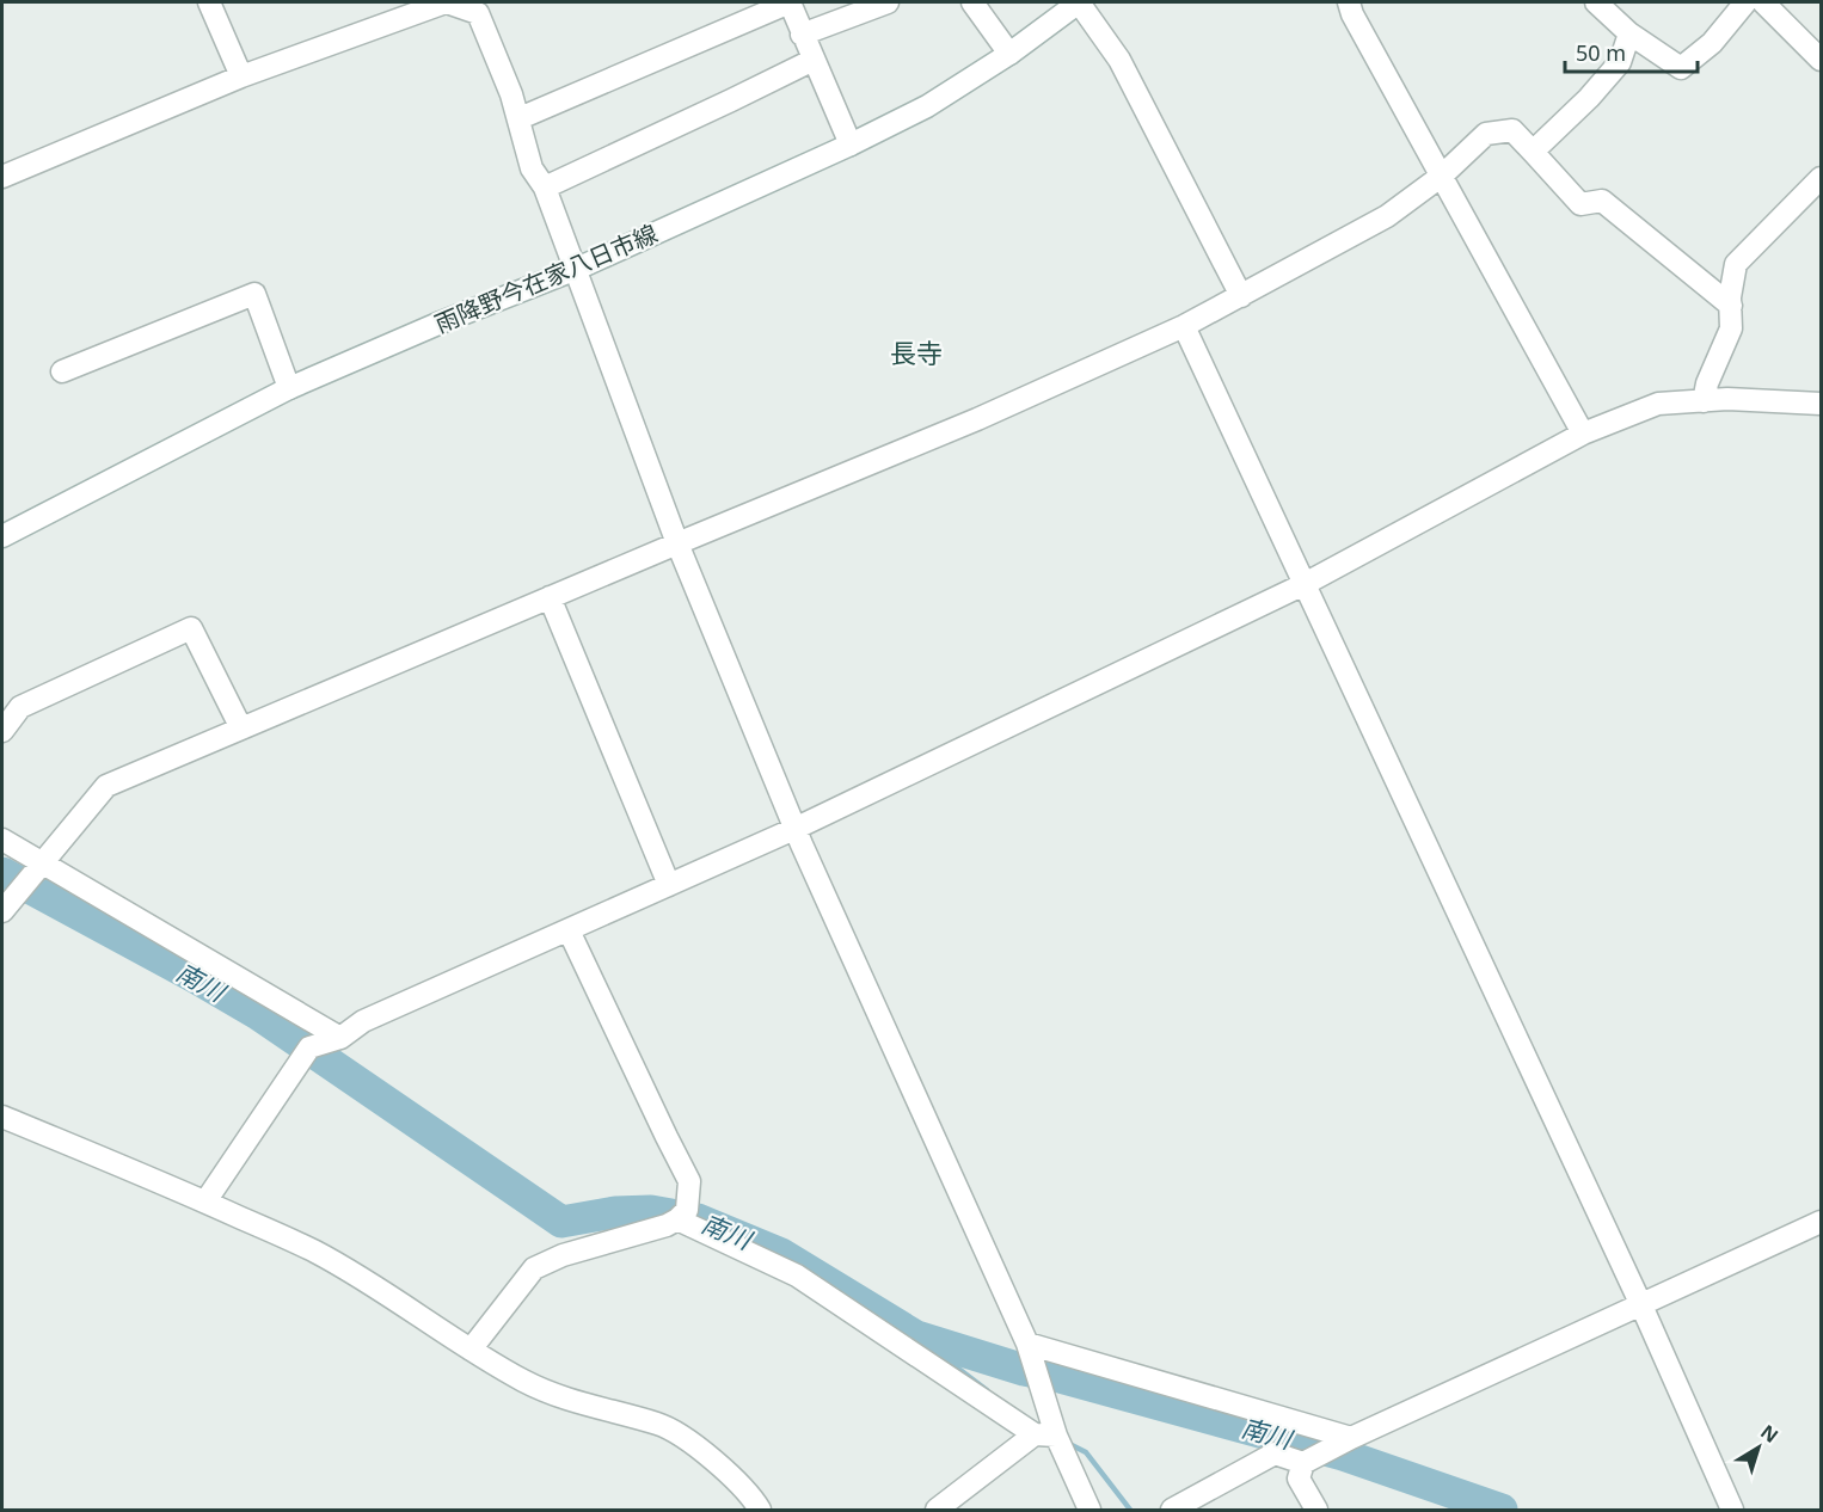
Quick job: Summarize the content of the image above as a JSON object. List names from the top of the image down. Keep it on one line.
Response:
{"streets":{"street":["雨降野今在家八日市線"]},"districts":["長寺"],"water":["南川"],"scale_bar":"50 m","north":"top right"}
